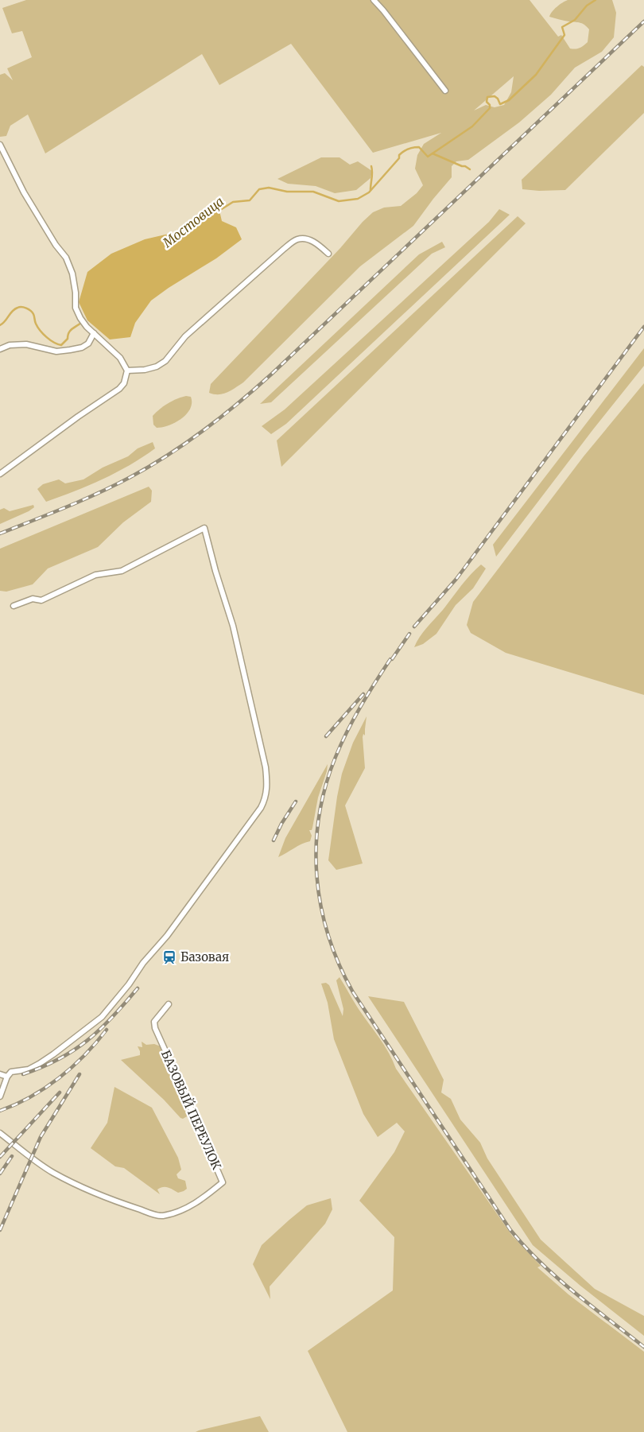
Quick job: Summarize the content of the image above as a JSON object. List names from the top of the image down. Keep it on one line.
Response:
{"streets":{"street":["БАЗОВЫЙ ПЕРЕУЛОК"]},"water":["Мостовица"],"places":{"station":["Базовая"]}}
